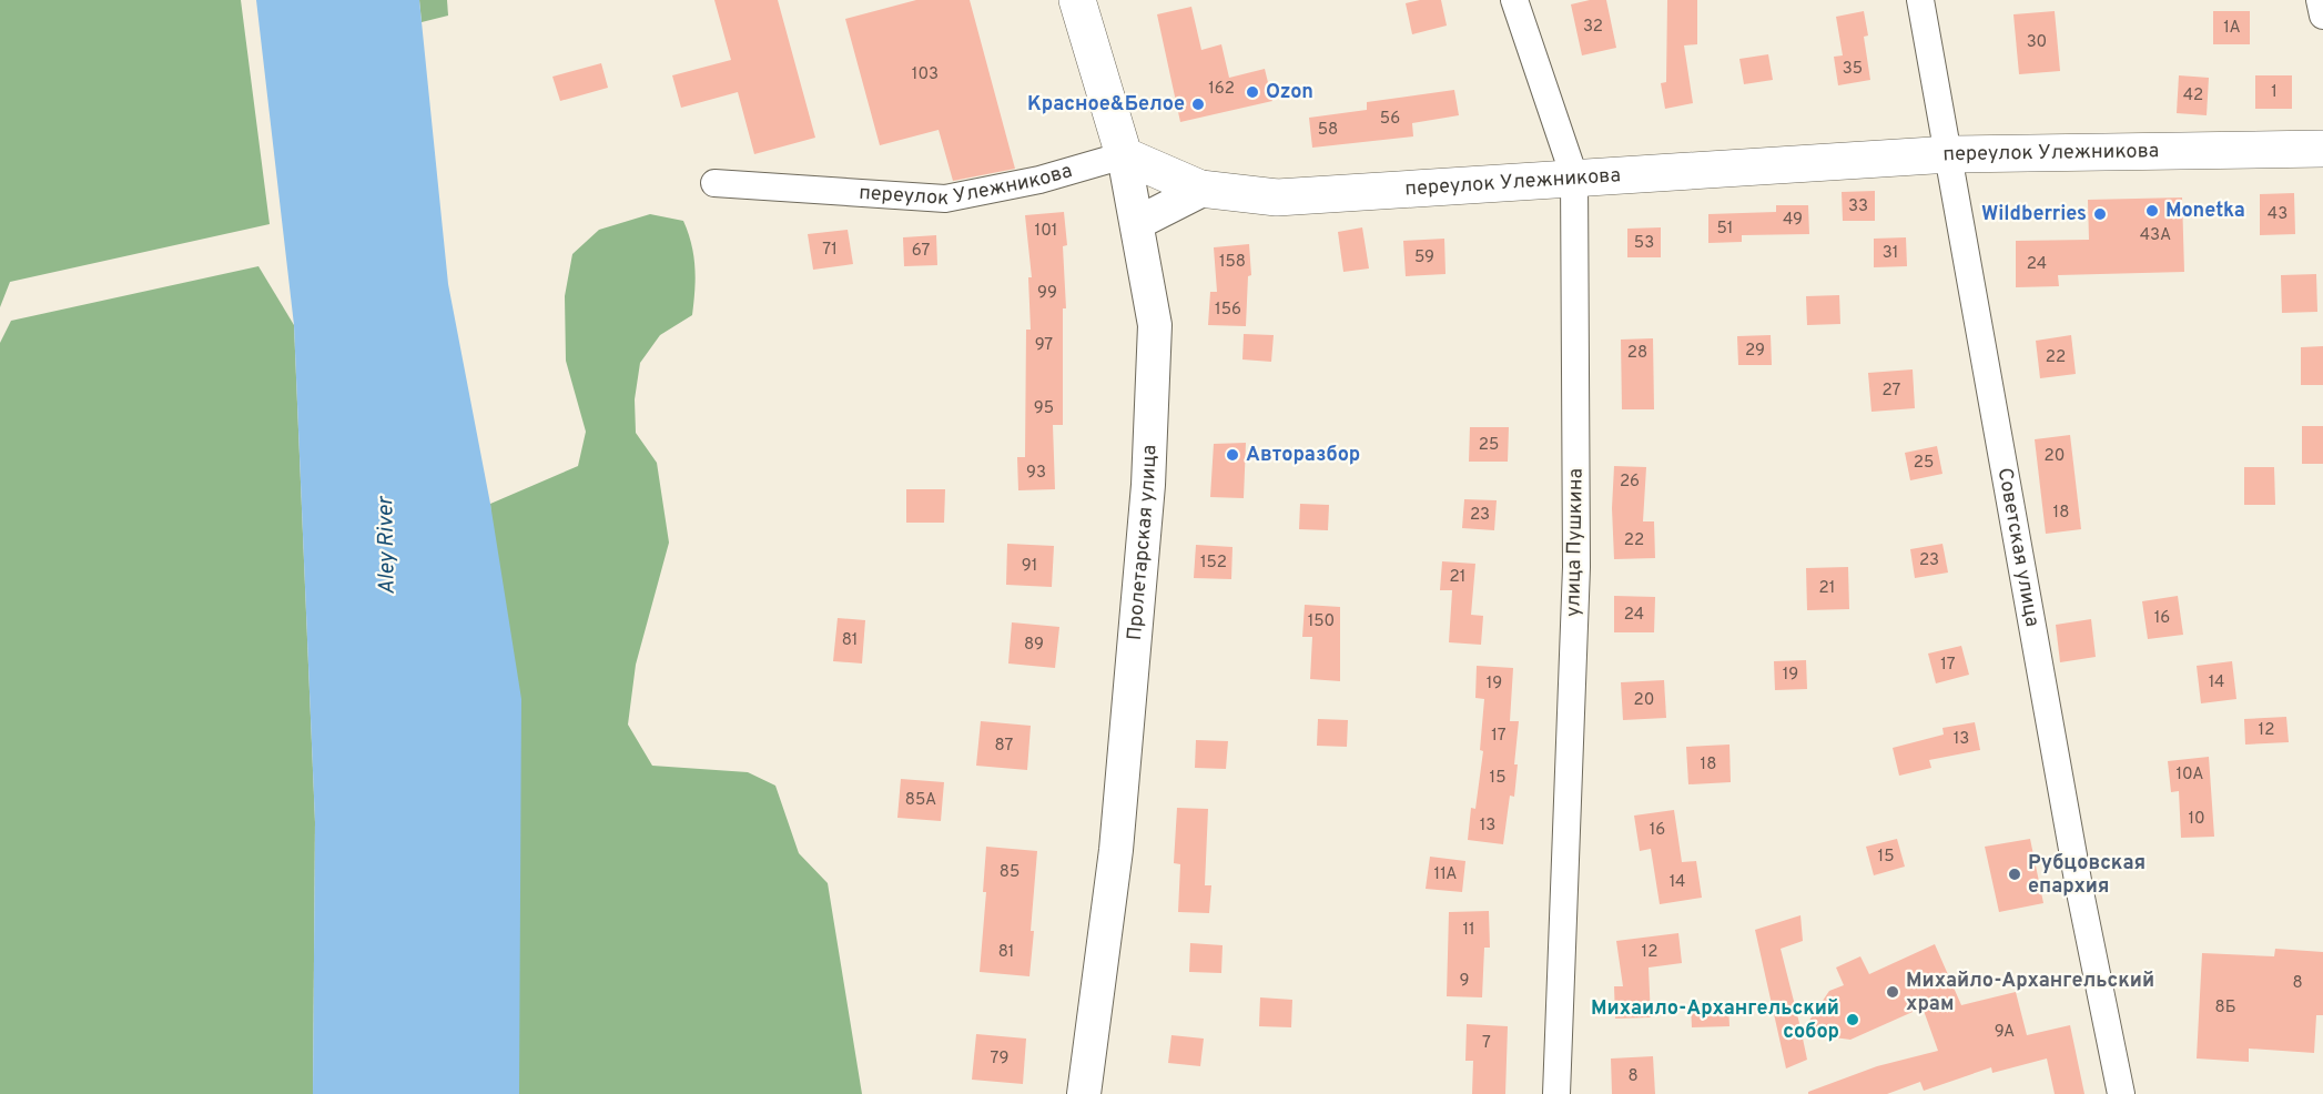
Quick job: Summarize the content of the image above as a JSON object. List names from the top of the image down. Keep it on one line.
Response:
{"streets":{"main road":["переулок Улежникова","Пролетарская улица"],"street":["улица Пушкина","Советская улица"]},"crossings":[["переулок Улежникова","улица Пушкина"],["переулок Улежникова","Пролетарская улица"],["переулок Улежникова","Советская улица"]],"water":["Aley River"],"places":["Ozon","Красное&Белое","Monetka","Wildberries","Авторазбор","Рубцовская епархия","Михайло-Архангельский храм","Михаило-Архангельский собор"],"house_numbers":["32","1А","30","35","103","162","1","42","56","58","33","43","49","51","101","43А","53","71","67","31","59","158","24","99","156","97","29","28","22","27","95","25","20","25","93","26","18","23","22","23","152","91","21","21","24","16","150","81","89","17","19","14","19","20","12","17","13","87","18","10А","15","85А","10","13","16","15","85","11А","14","11","81","12","9","8","8Б","9А","7","79","8"]}
